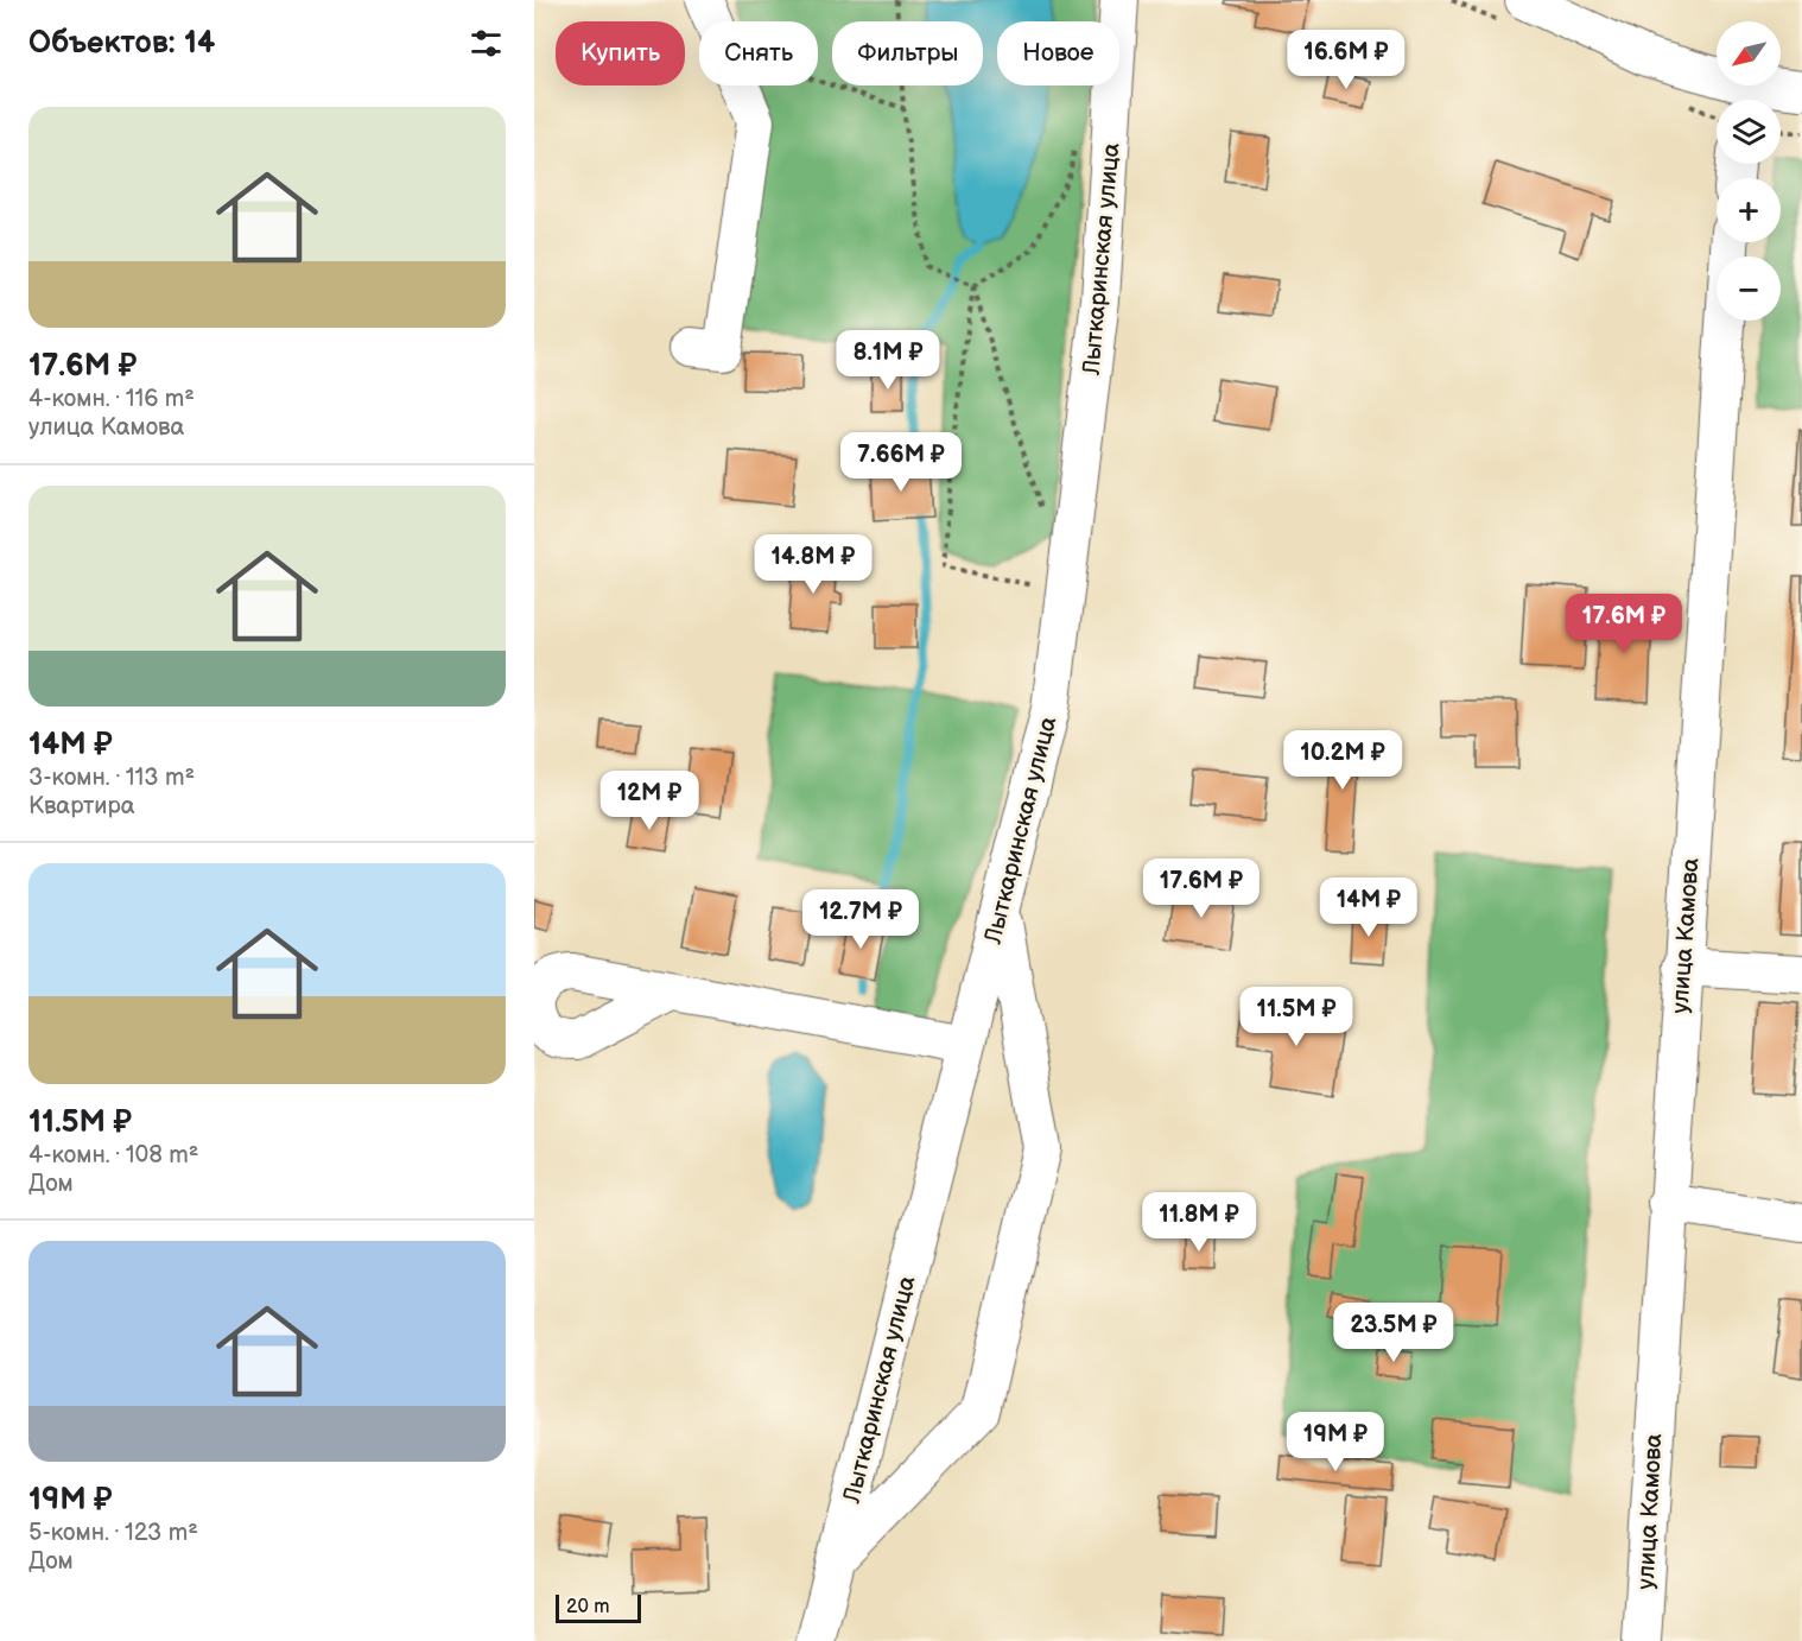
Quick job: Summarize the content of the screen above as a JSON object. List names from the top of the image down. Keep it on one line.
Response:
{"streets":{"street":["Лыткаринская улица","улица Камова"]},"scale_bar":"20 m","north":"bottom left","page":{"heading":"Объектов: 14","map_buttons":["+","−"],"chip":["Купить","Снять","Фильтры","Новое"],"price":["16.6M ₽","8.1M ₽","7.66M ₽","14.8M ₽","17.6M ₽","10.2M ₽","12M ₽","17.6M ₽","14M ₽","12.7M ₽","11.5M ₽","11.8M ₽","23.5M ₽","19M ₽"],"list":[{"name":"17.6M ₽","note":"4-комн. · 116 m² · улица Камова"},{"name":"14M ₽","note":"3-комн. · 113 m² · Квартира"},{"name":"11.5M ₽","note":"4-комн. · 108 m² · Дом"},{"name":"19M ₽","note":"5-комн. · 123 m² · Дом"}],"scale":"20 m"}}
